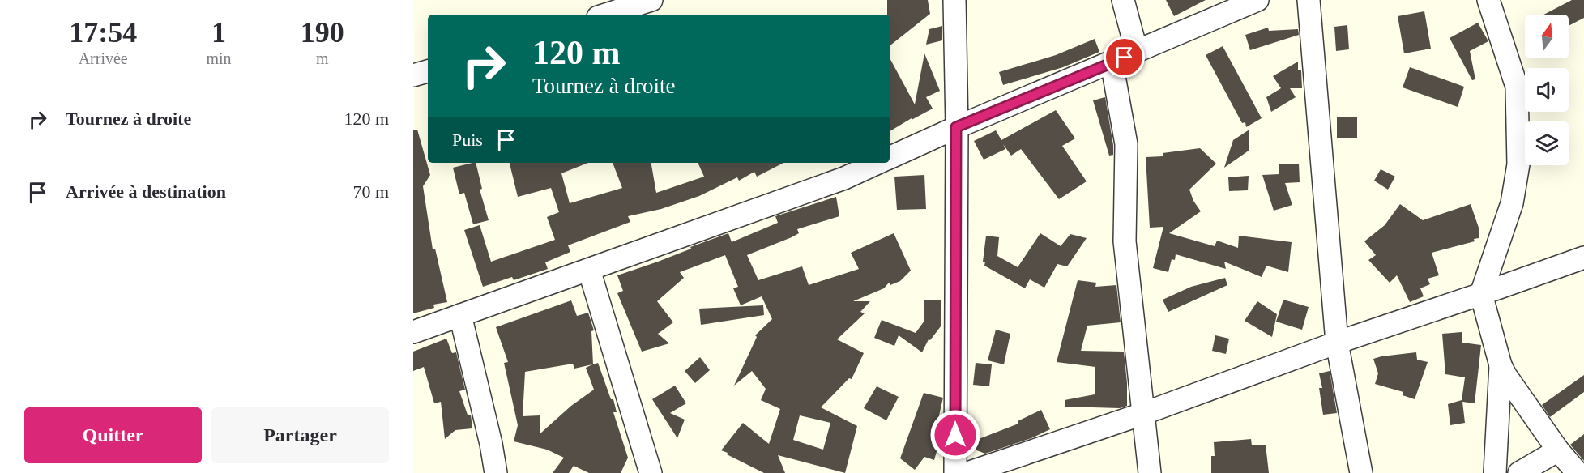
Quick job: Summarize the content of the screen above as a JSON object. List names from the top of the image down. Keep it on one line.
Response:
{"north":"top","page":{"eta":["17:54","Arrivée","1","min","190","m"],"turn":["120 m","Tournez à droite"],"list":[{"name":"Tournez à droite","value":"120 m"},{"name":"Arrivée à destination","value":"70 m"}],"then":"Puis","buttons":["Quitter","Partager"]}}
